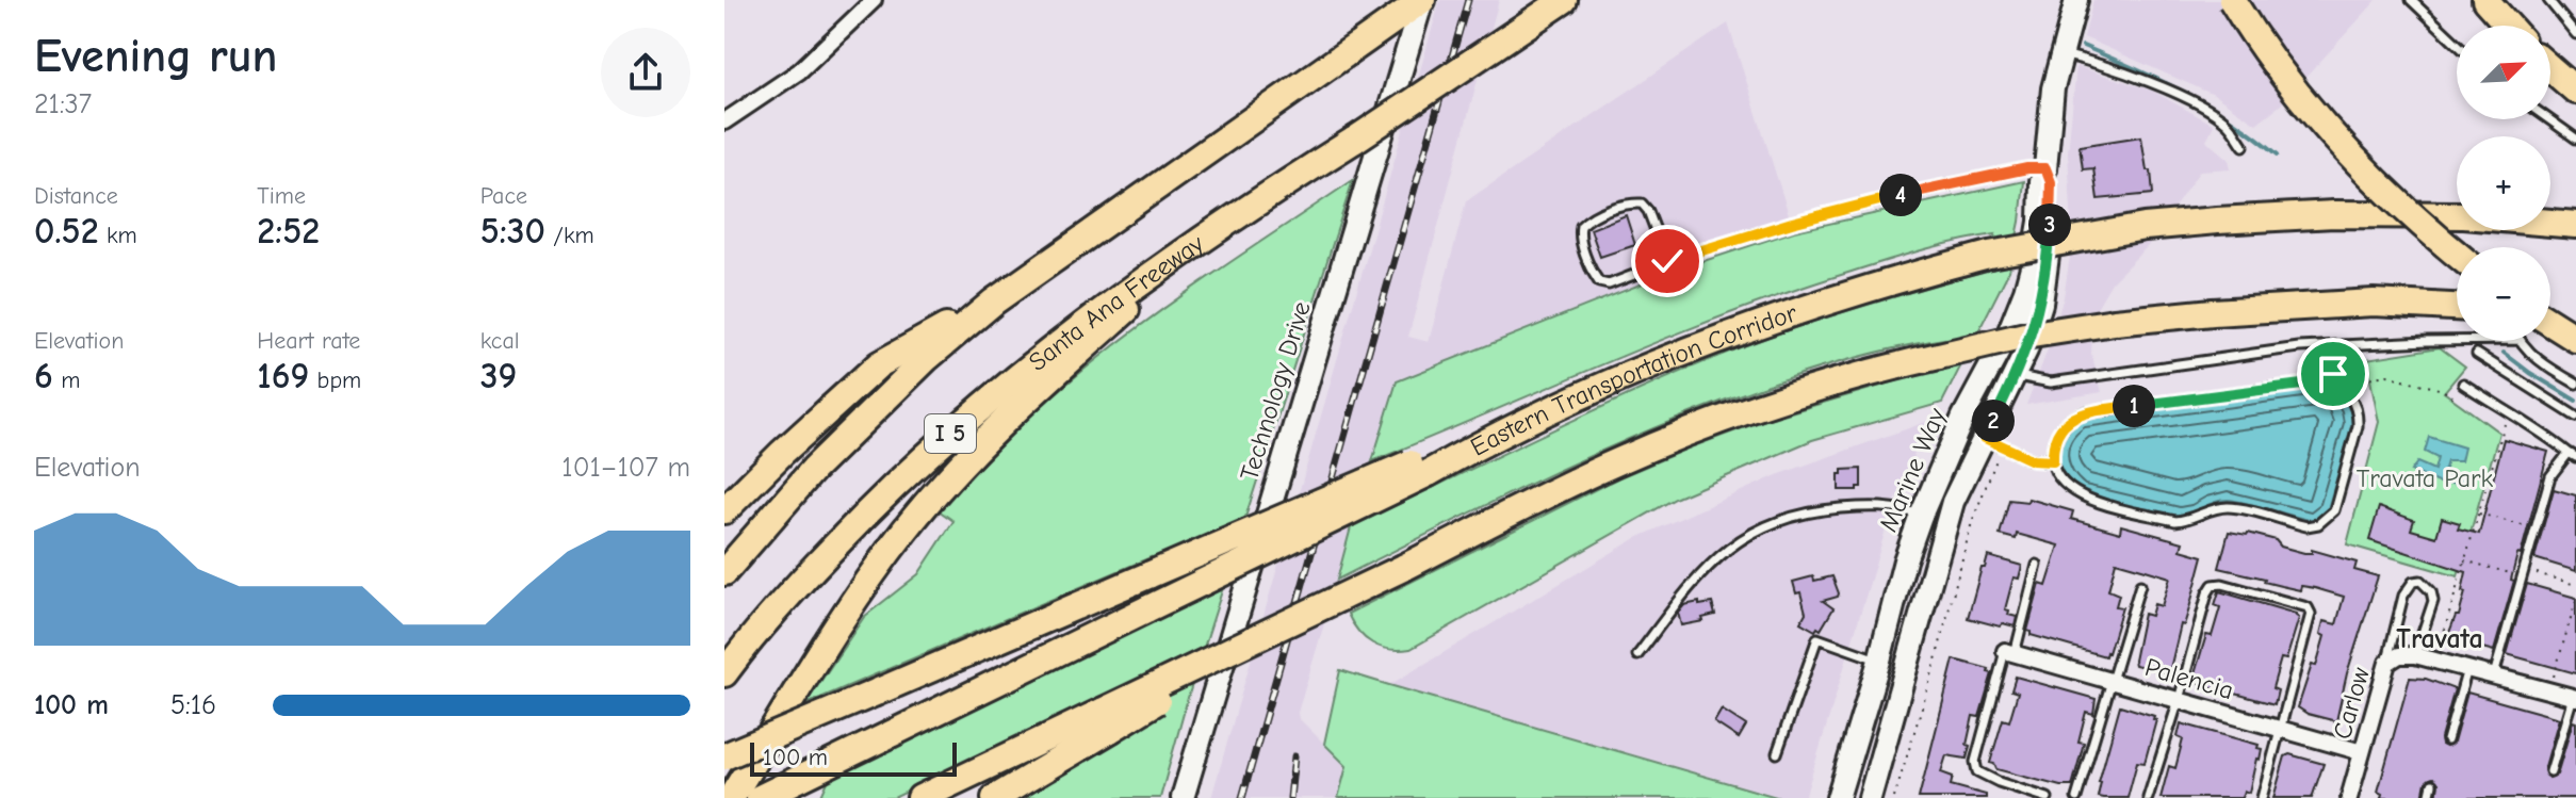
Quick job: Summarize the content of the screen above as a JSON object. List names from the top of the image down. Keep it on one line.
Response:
{"streets":{"highway":["Santa Ana Freeway","Eastern Transportation Corridor","I 5"],"main road":["Technology Drive","Marine Way"],"street":["Palencia","Carlow"]},"crossings":[["Palencia","Carlow"]],"districts":["Travata"],"parks":["Travata Park"],"scale_bar":"100 m","north":"top right","page":{"heading":["Evening run","21:37"],"map_buttons":["+","−"],"stats":[["Distance","0.52 km"],["Time","2:52"],["Pace","5:30 /km"],["Elevation","6 m"],["Heart rate","169 bpm"],["kcal","39"]],"pins":["4","3","1","2"],"chart":["Elevation","101–107 m"],"list":[{"name":"100 m","note":"5:16"}],"scale":"100 m"}}
